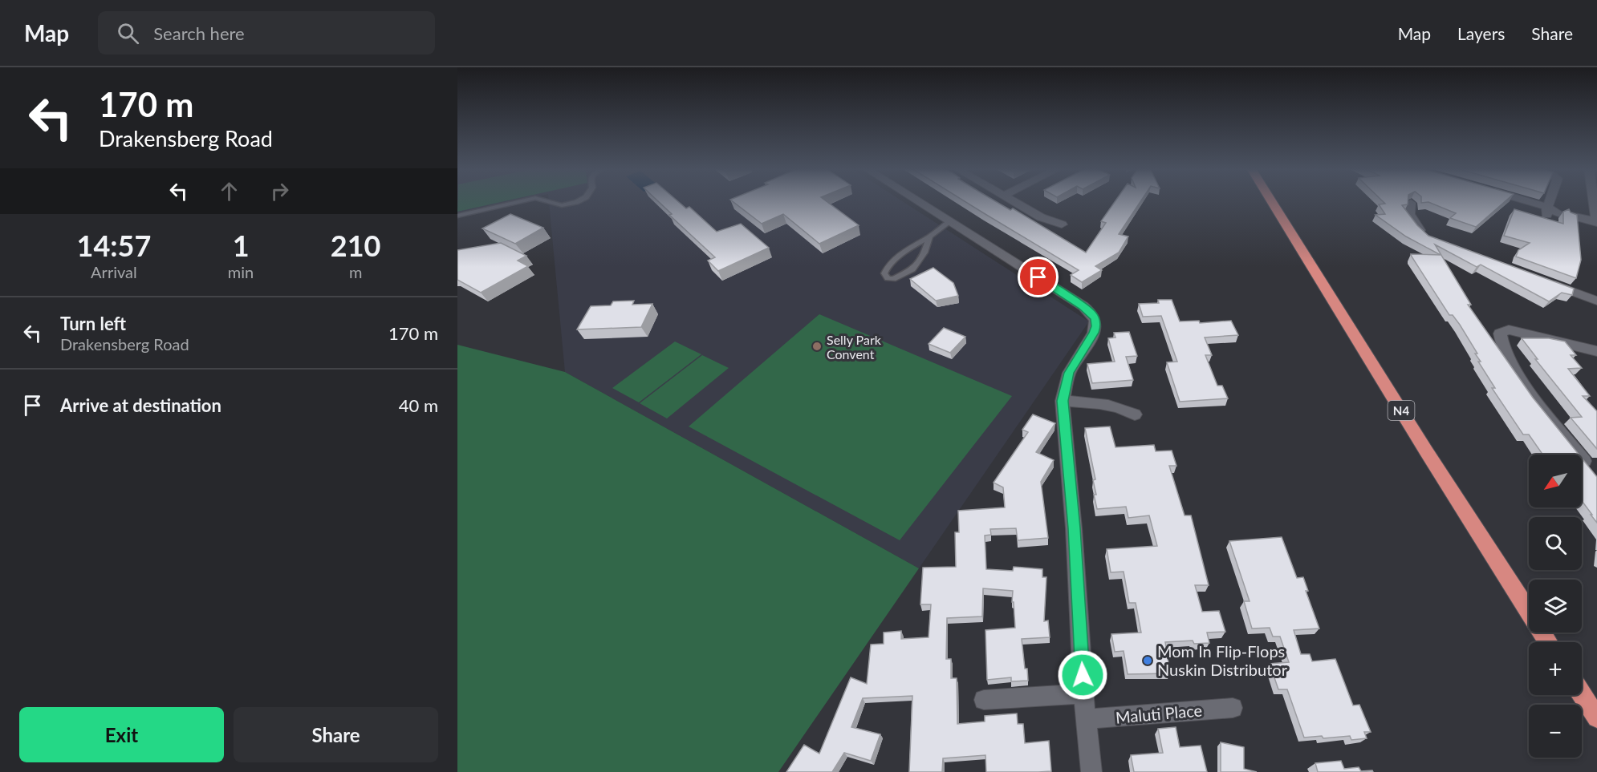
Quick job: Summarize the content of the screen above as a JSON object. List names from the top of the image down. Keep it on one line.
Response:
{"streets":{"highway":["N4"],"street":["Maluti Place"]},"places":["Selly Park Convent","Mom In Flip-Flops Nuskin Distributor"],"north":"bottom left","page":{"header":"Map","search":"Search here","nav":["Map","Layers","Share"],"turn":["170 m","Drakensberg Road"],"eta":["14:57","Arrival","1","min","210","m"],"list":[{"name":"Turn left","note":"Drakensberg Road","value":"170 m"},{"name":"Arrive at destination","value":"40 m"}],"map_buttons":["+","−"],"buttons":["Exit","Share"]}}
